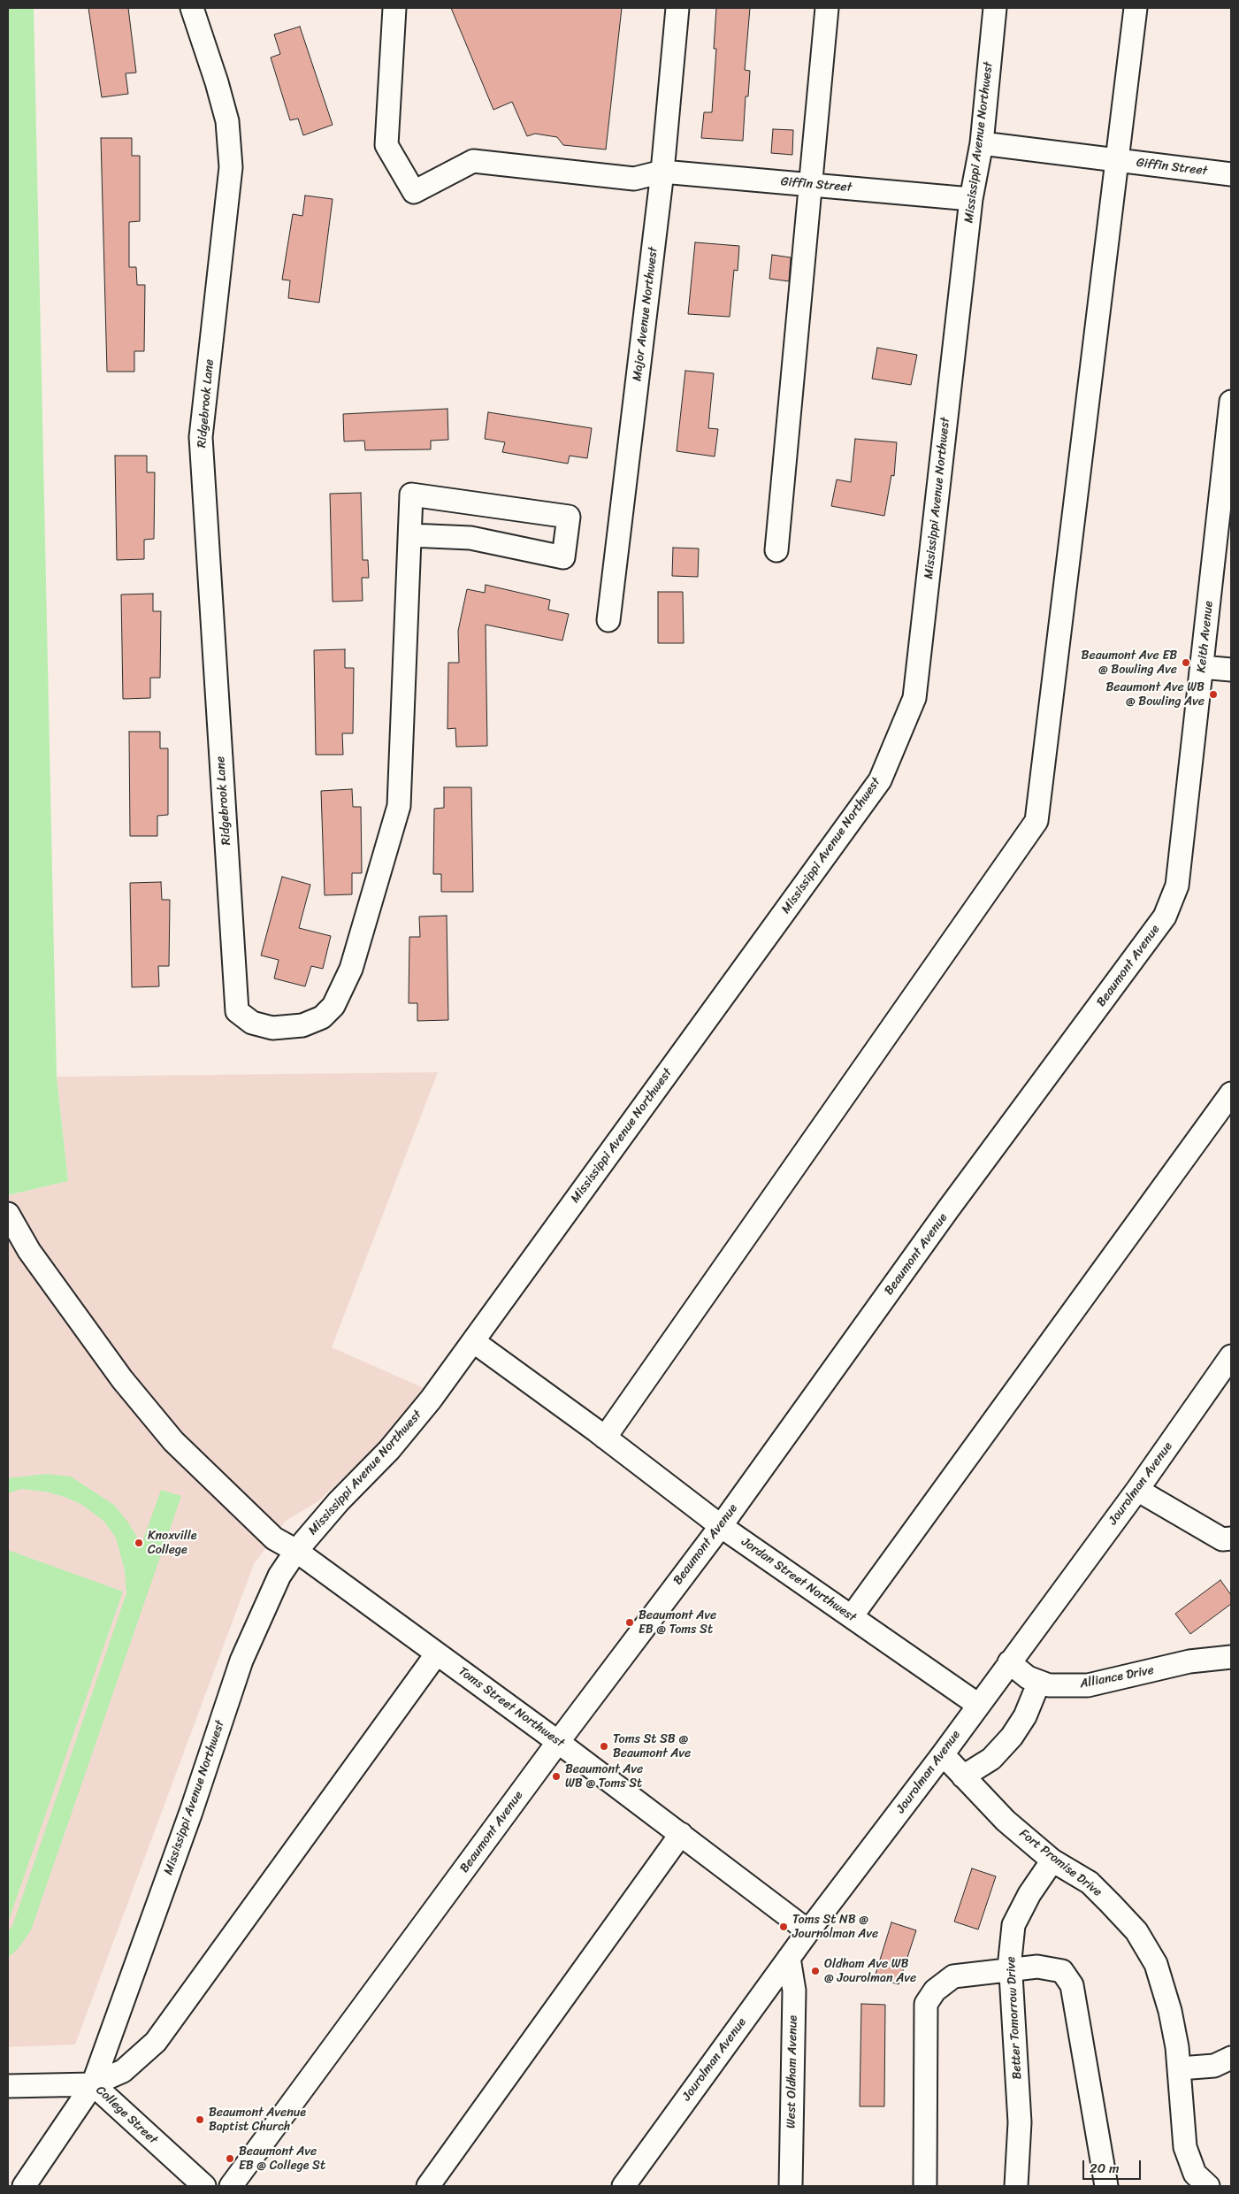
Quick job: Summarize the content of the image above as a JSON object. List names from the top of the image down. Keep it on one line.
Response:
{"streets":{"street":["Mississippi Avenue Northwest","Giffin Street","Major Avenue Northwest","Ridgebrook Lane","Keith Avenue","Beaumont Avenue","Jourolman Avenue","Jordan Street Northwest","Alliance Drive","Toms Street Northwest","Fort Promise Drive","Better Tomorrow Drive","West Oldham Avenue","College Street"]},"crossings":[["Mississippi Avenue Northwest","Giffin Street"],["Mississippi Avenue Northwest","Jordan Street Northwest"],["Mississippi Avenue Northwest","Toms Street Northwest"],["Mississippi Avenue Northwest","College Street"],["Giffin Street","Major Avenue Northwest"],["Keith Avenue","Beaumont Avenue"],["Beaumont Avenue","Jordan Street Northwest"],["Beaumont Avenue","Toms Street Northwest"],["Jourolman Avenue","Jordan Street Northwest"],["Jourolman Avenue","Alliance Drive"],["Jourolman Avenue","Toms Street Northwest"],["Jourolman Avenue","Fort Promise Drive"],["Jourolman Avenue","West Oldham Avenue"],["Fort Promise Drive","Better Tomorrow Drive"]],"places":["Beaumont Ave EB @ Bowling Ave","Beaumont Ave WB @ Bowling Ave","Knoxville College","Beaumont Ave EB @ Toms St","Toms St SB @ Beaumont Ave","Beaumont Ave WB @ Toms St","Toms St NB @ Journolman Ave","Oldham Ave WB @ Jourolman Ave","Beaumont Avenue Baptist Church","Beaumont Ave EB @ College St"],"scale_bar":"20 m"}
